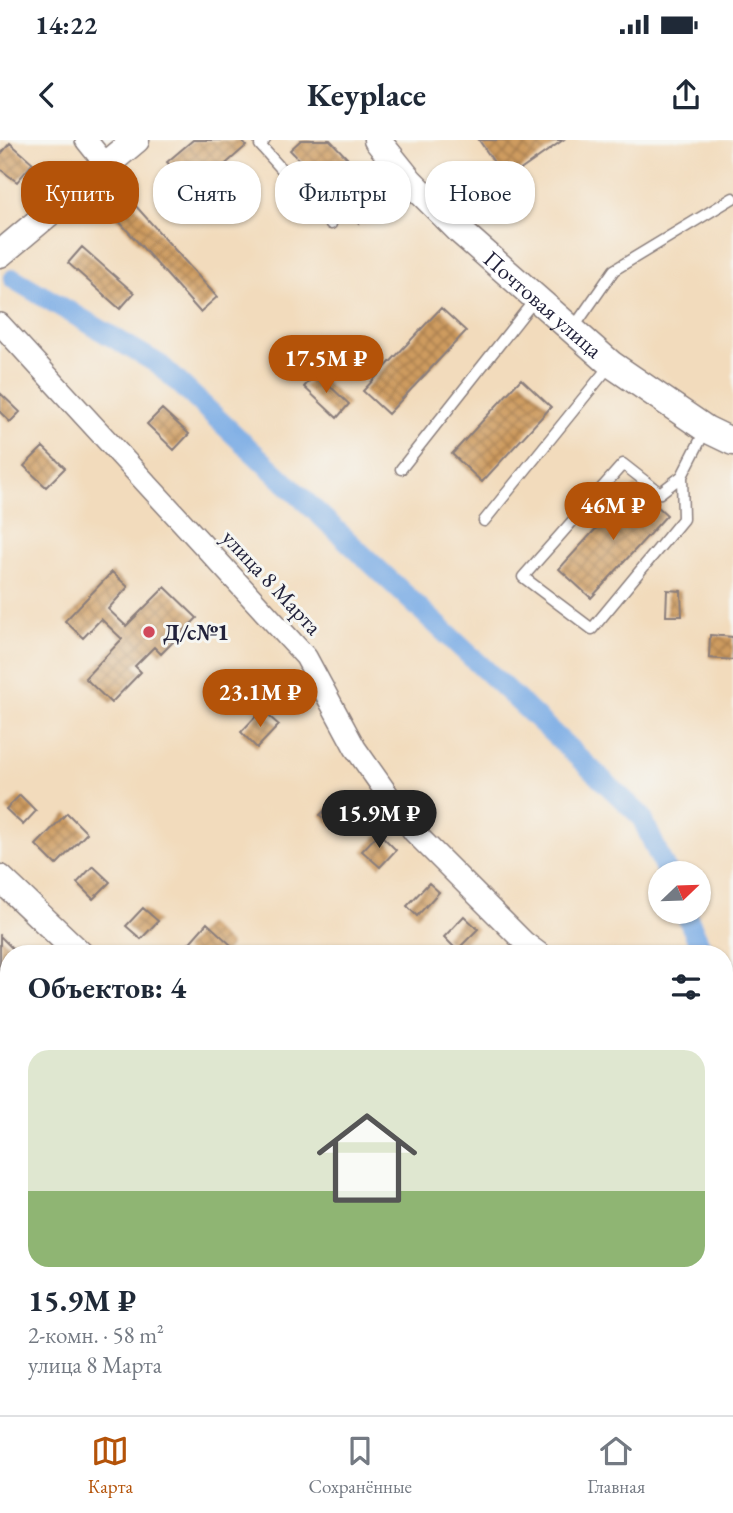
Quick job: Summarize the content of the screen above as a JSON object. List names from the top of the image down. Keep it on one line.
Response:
{"streets":{"street":["Почтовая улица","улица 8 Марта"]},"places":["Д/с№1"],"north":"top right","page":{"status":"14:22","header":"Keyplace","chip":["Купить","Снять","Фильтры","Новое"],"price":["17.5M ₽","46M ₽","23.1M ₽","15.9M ₽"],"heading":"Объектов: 4","list":[{"name":"15.9M ₽","note":"2-комн. · 58 m² · улица 8 Марта"}],"tabs":["Карта","Сохранённые","Главная"]}}
